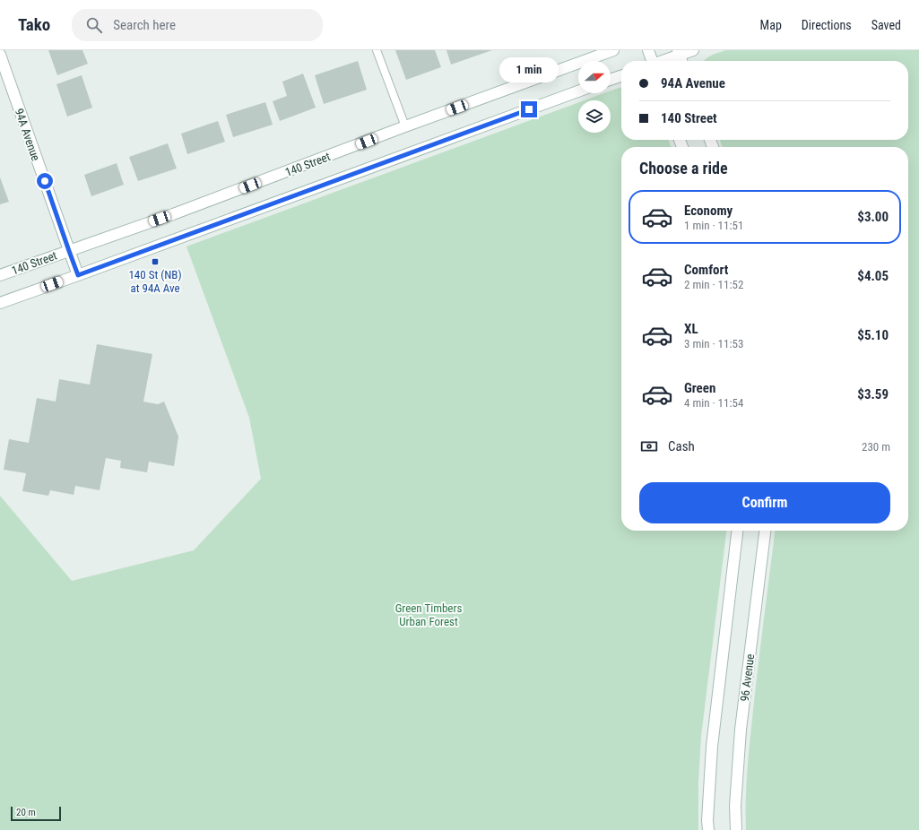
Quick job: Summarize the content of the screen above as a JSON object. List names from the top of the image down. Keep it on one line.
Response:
{"streets":{"main road":["94A Avenue","140 Street","96 Avenue"]},"crossings":[["94A Avenue","140 Street"]],"parks":["Green Timbers Urban Forest"],"places":{"transit":["140 St (NB) at 94A Ave"]},"scale_bar":"20 m","north":"right","page":{"header":"Tako","search":"Search here","nav":["Map","Directions","Saved"],"bubble":"1 min","banner":["94A Avenue","140 Street"],"heading":"Choose a ride","list":[{"name":"Economy","note":"1 min · 11:51","value":"$3.00"},{"name":"Comfort","note":"2 min · 11:52","value":"$4.05"},{"name":"XL","note":"3 min · 11:53","value":"$5.10"},{"name":"Green","note":"4 min · 11:54","value":"$3.59"}],"pay":["Cash","230 m"],"buttons":"Confirm","scale":"20 m"}}
